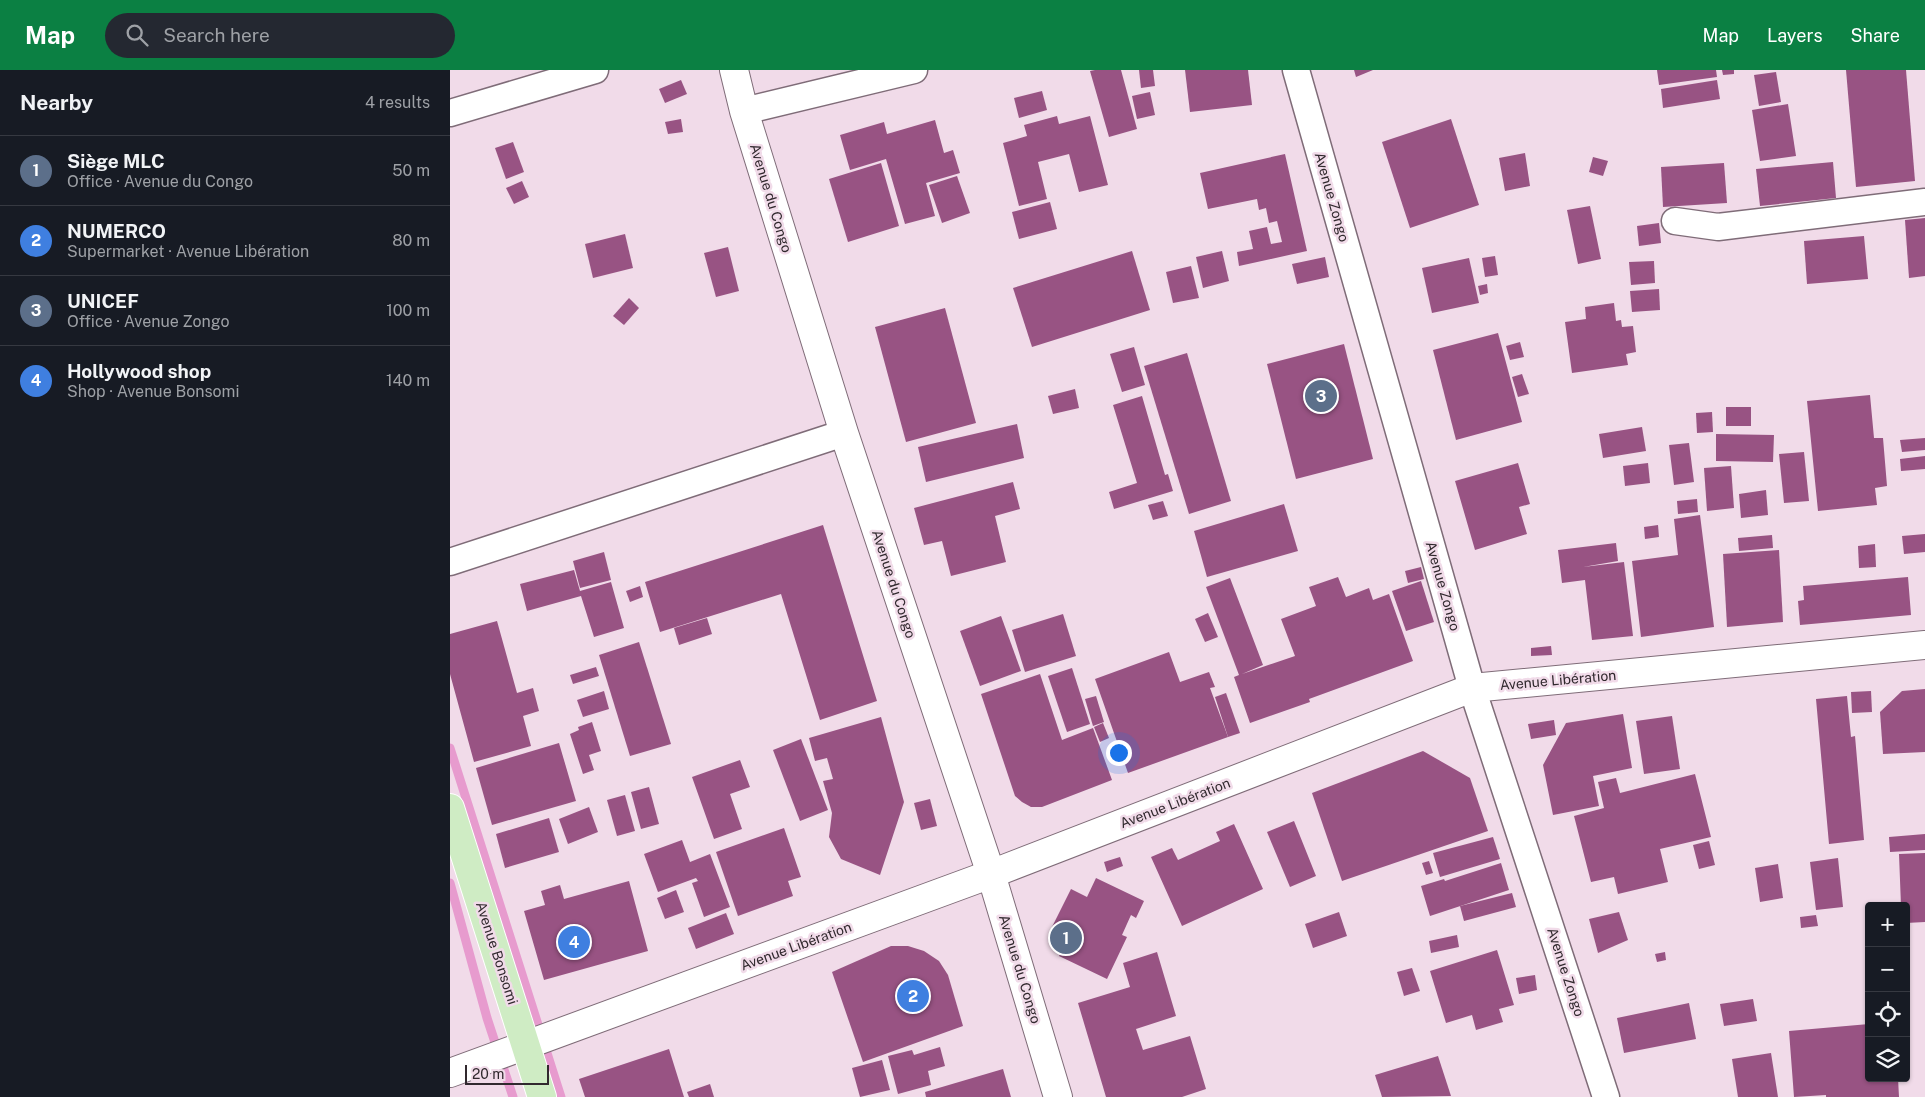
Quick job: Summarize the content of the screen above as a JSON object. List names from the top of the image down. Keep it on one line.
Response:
{"streets":{"main road":["Avenue Bonsomi"],"street":["Avenue Zongo","Avenue du Congo","Avenue Libération"]},"crossings":[["Avenue Zongo","Avenue Libération"],["Avenue du Congo","Avenue Libération"],["Avenue Libération","Avenue Bonsomi"]],"scale_bar":"20 m","page":{"header":"Map","search":"Search here","nav":["Map","Layers","Share"],"heading":["Nearby","4 results"],"list":[{"mark":"1","name":"Siège MLC","note":"Office · Avenue du Congo","value":"50 m"},{"mark":"2","name":"NUMERCO","note":"Supermarket · Avenue Libération","value":"80 m"},{"mark":"3","name":"UNICEF","note":"Office · Avenue Zongo","value":"100 m"},{"mark":"4","name":"Hollywood shop","note":"Shop · Avenue Bonsomi","value":"140 m"}],"pins":["3","1","4","2"],"map_buttons":["+","−"],"scale":"20 m"}}
